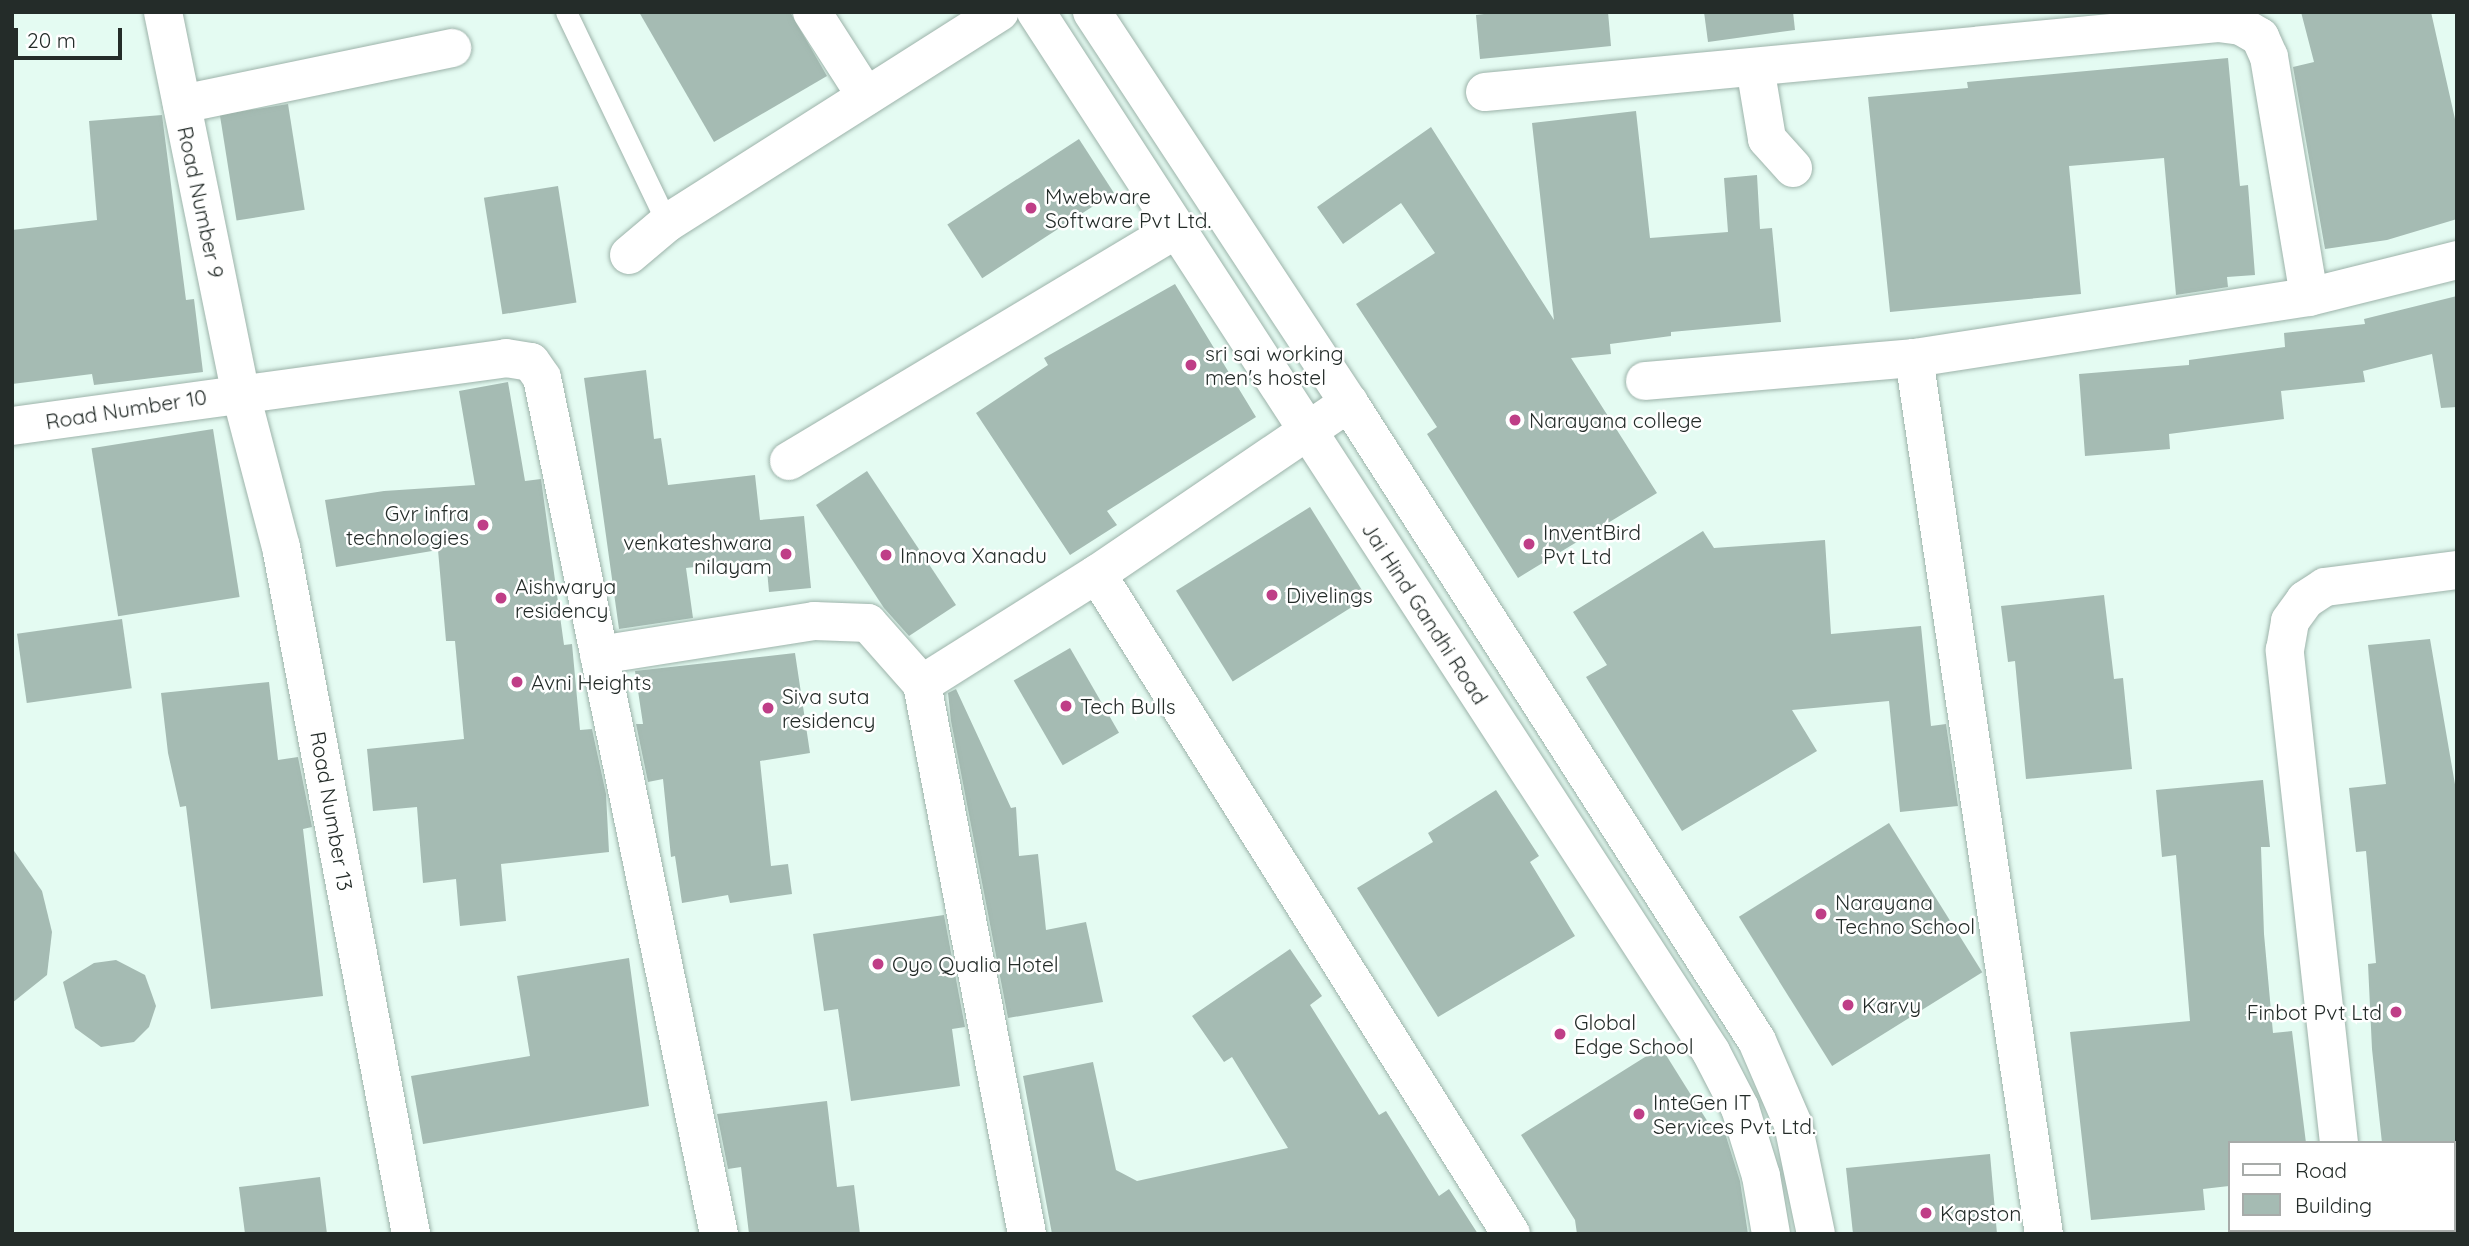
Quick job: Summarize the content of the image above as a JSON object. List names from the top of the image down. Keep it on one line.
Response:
{"streets":{"street":["Road Number 9","Road Number 10","Jai Hind Gandhi Road","Road Number 13"]},"crossings":[["Road Number 9","Road Number 10"],["Road Number 9","Road Number 13"],["Road Number 10","Road Number 13"]],"places":["Mwebware Software Pvt Ltd.","sri sai working men's hostel","Narayana college","Gvr infra technologies","InventBird Pvt Ltd","venkateshwara nilayam","Innova Xanadu","Divelings","Aishwarya residency","Avni Heights","Tech Bulls","Siva suta residency","Narayana Techno School","Oyo Qualia Hotel","Karvy","Finbot Pvt Ltd","Global Edge School","InteGen IT Services Pvt. Ltd.","Kapston"],"legend":["Road","Building"],"scale_bar":"20 m"}
